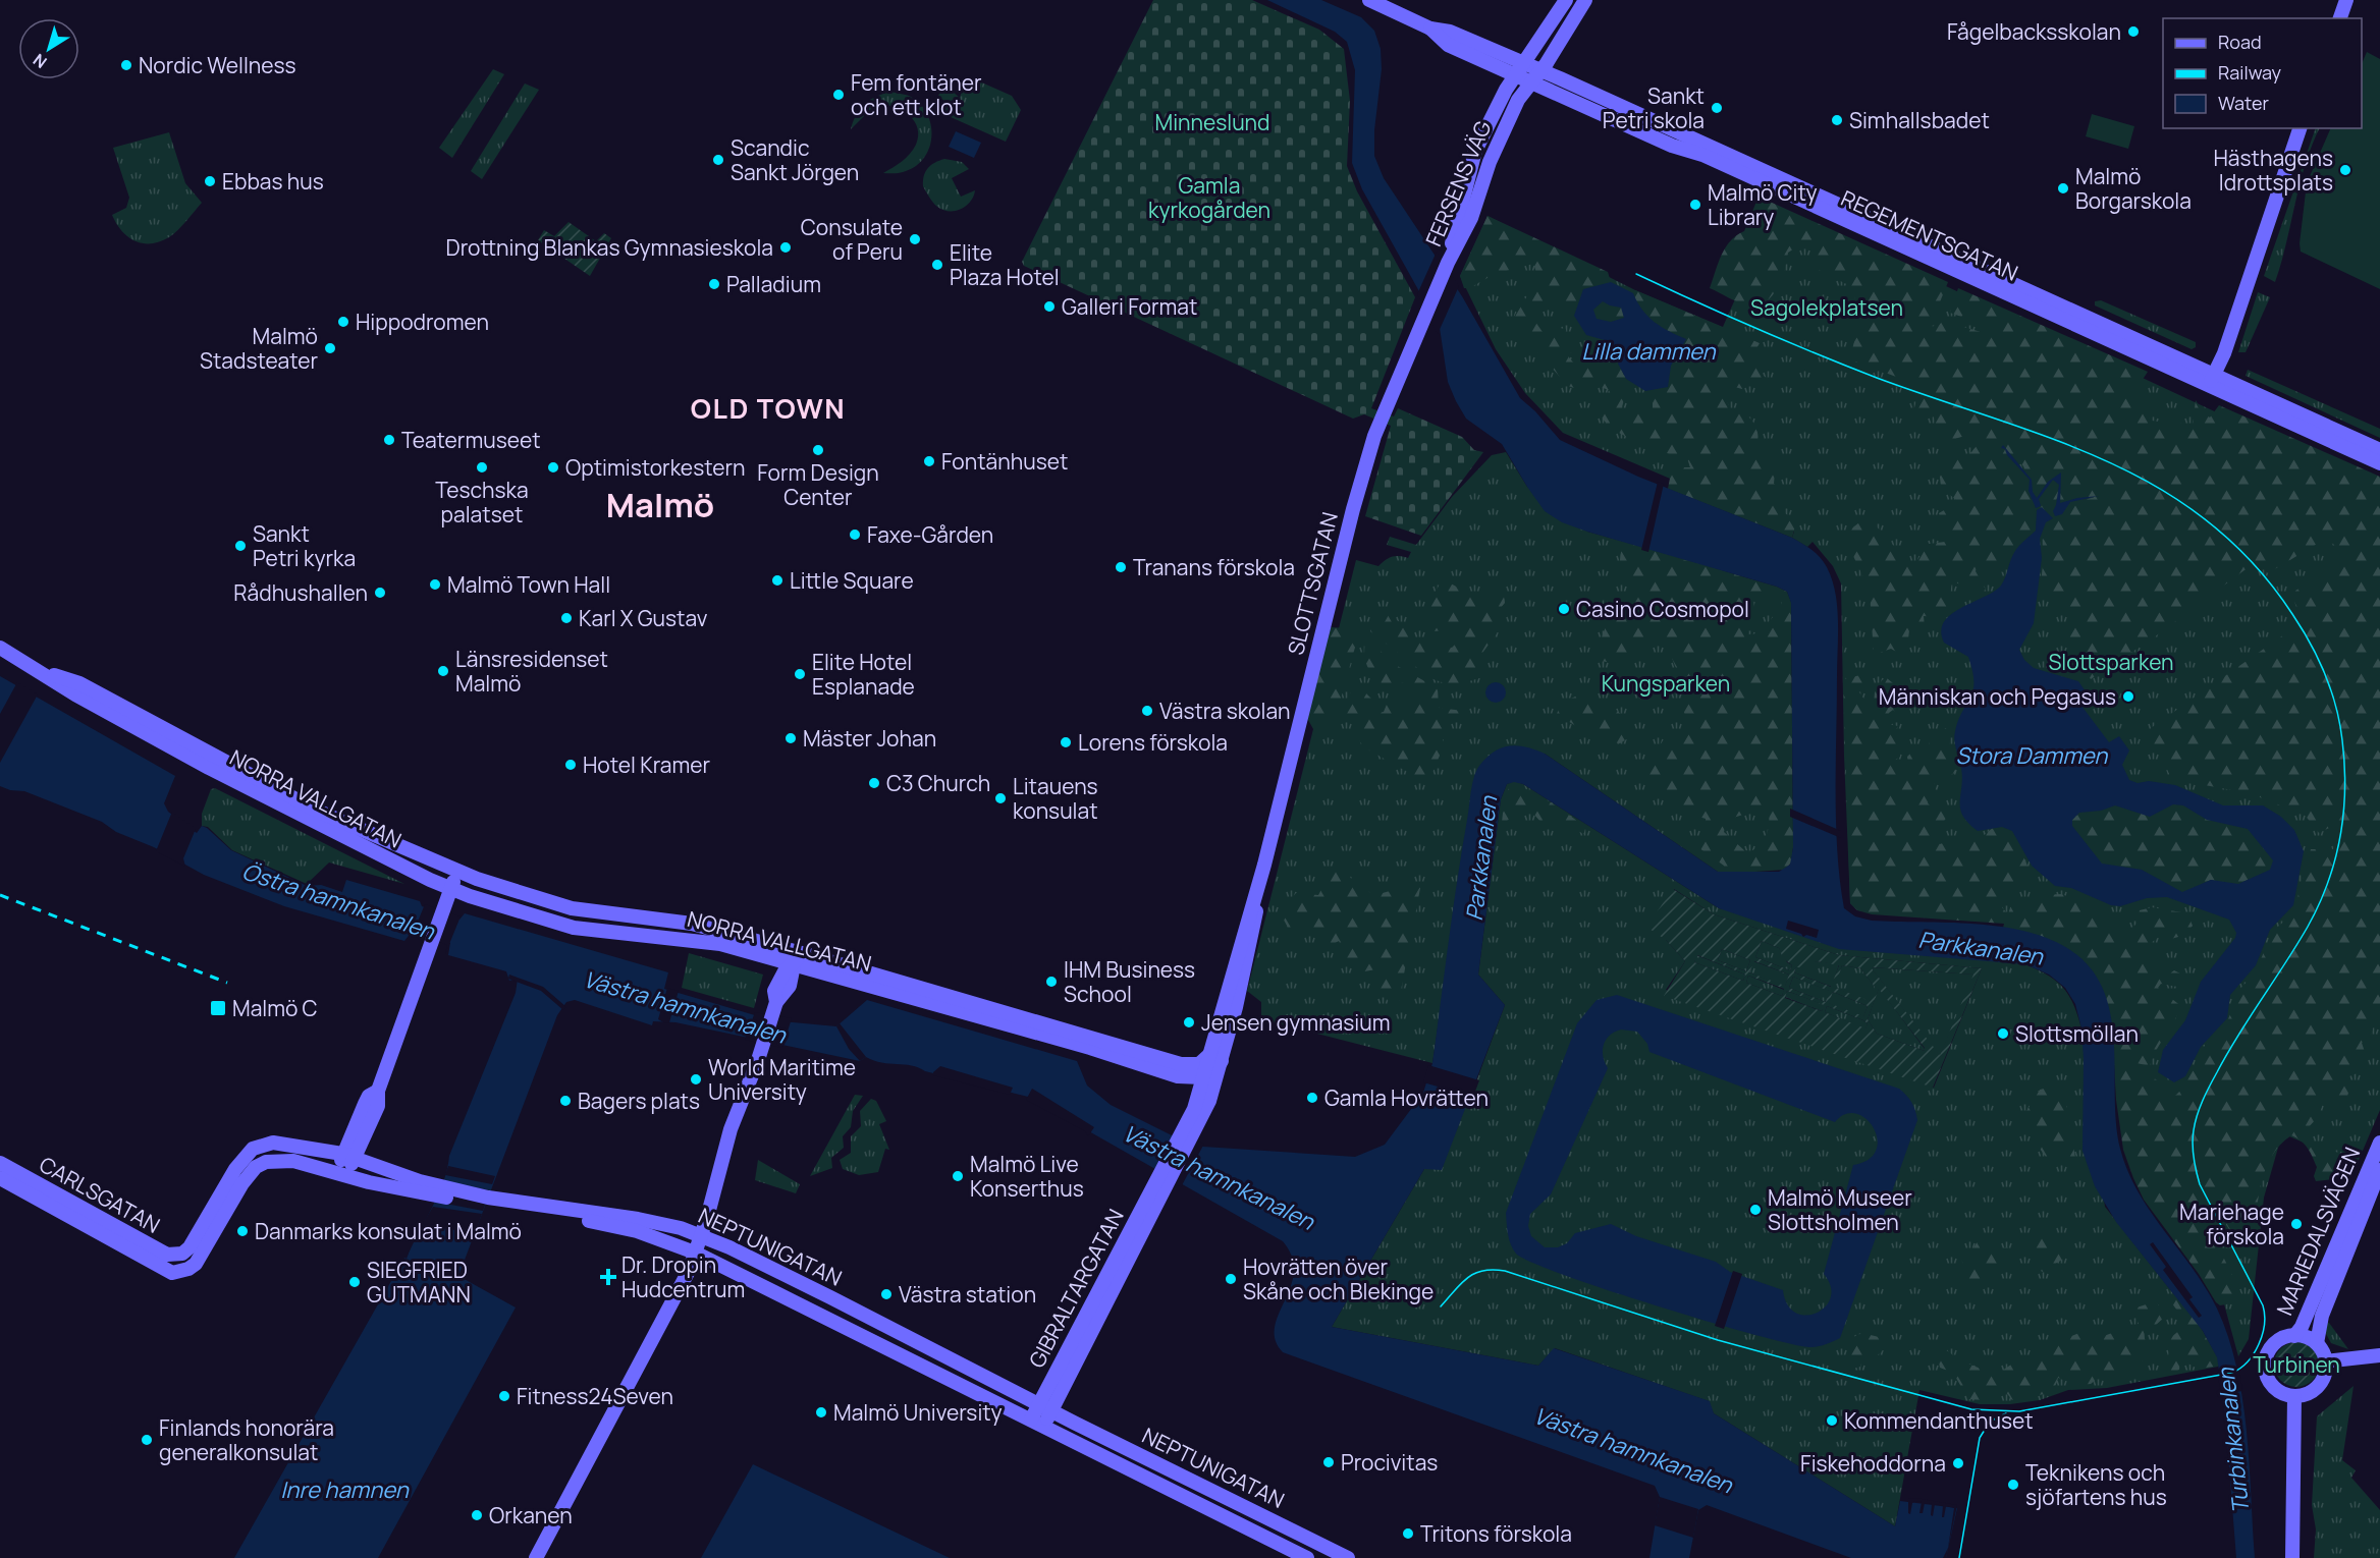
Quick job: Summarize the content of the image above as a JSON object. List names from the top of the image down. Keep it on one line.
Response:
{"streets":{"main road":["FERSENS VÄG","REGEMENTSGATAN","SLOTTSGATAN","NORRA VALLGATAN","CARLSGATAN","MARIEDALSVÄGEN","NEPTUNIGATAN","GIBRALTARGATAN"]},"crossings":[["FERSENS VÄG","REGEMENTSGATAN"],["FERSENS VÄG","SLOTTSGATAN"],["CARLSGATAN","NEPTUNIGATAN"],["NEPTUNIGATAN","GIBRALTARGATAN"]],"districts":["OLD TOWN","Malmö"],"water":["Lilla dammen","Stora Dammen","Parkkanalen","Östra hamnkanalen","Västra hamnkanalen","Turbinkanalen","Inre hamnen"],"parks":["Minneslund","Gamla kyrkogården","Sagolekplatsen","Slottsparken","Kungsparken","Turbinen"],"places":{"other":["Fågelbacksskolan","Nordic Wellness","Fem fontäner och ett klot","Sankt Petri skola","Simhallsbadet","Scandic Sankt Jörgen","Hästhagens Idrottsplats","Ebbas hus","Malmö Borgarskola","Malmö City Library","Consulate of Peru","Drottning Blankas Gymnasieskola","Elite Plaza Hotel","Palladium","Galleri Format","Hippodromen","Malmö Stadsteater","Teatermuseet","Form Design Center","Fontänhuset","Teschska palatset","Optimistorkestern","Faxe-Gården","Sankt Petri kyrka","Tranans förskola","Little Square","Malmö Town Hall","Rådhushallen","Casino Cosmopol","Karl X Gustav","Länsresidenset Malmö","Elite Hotel Esplanade","Människan och Pegasus","Västra skolan","Mäster Johan","Lorens förskola","Hotel Kramer","C3 Church","Litauens konsulat","IHM Business School","Jensen gymnasium","Slottsmöllan","World Maritime University","Gamla Hovrätten","Bagers plats","Malmö Live Konserthus","Malmö Museer Slottsholmen","Mariehage förskola","Danmarks konsulat i Malmö","Hovrätten över Skåne och Blekinge","SIEGFRIED GUTMANN","Västra station","Fitness24Seven","Malmö University","Kommendanthuset","Finlands honorära generalkonsulat","Procivitas","Fiskehoddorna","Teknikens och sjöfartens hus","Orkanen","Tritons förskola"],"transit":["Malmö C"],"health":["Dr. Dropin Hudcentrum"]},"legend":["Road","Railway","Water"],"north":"bottom left"}
